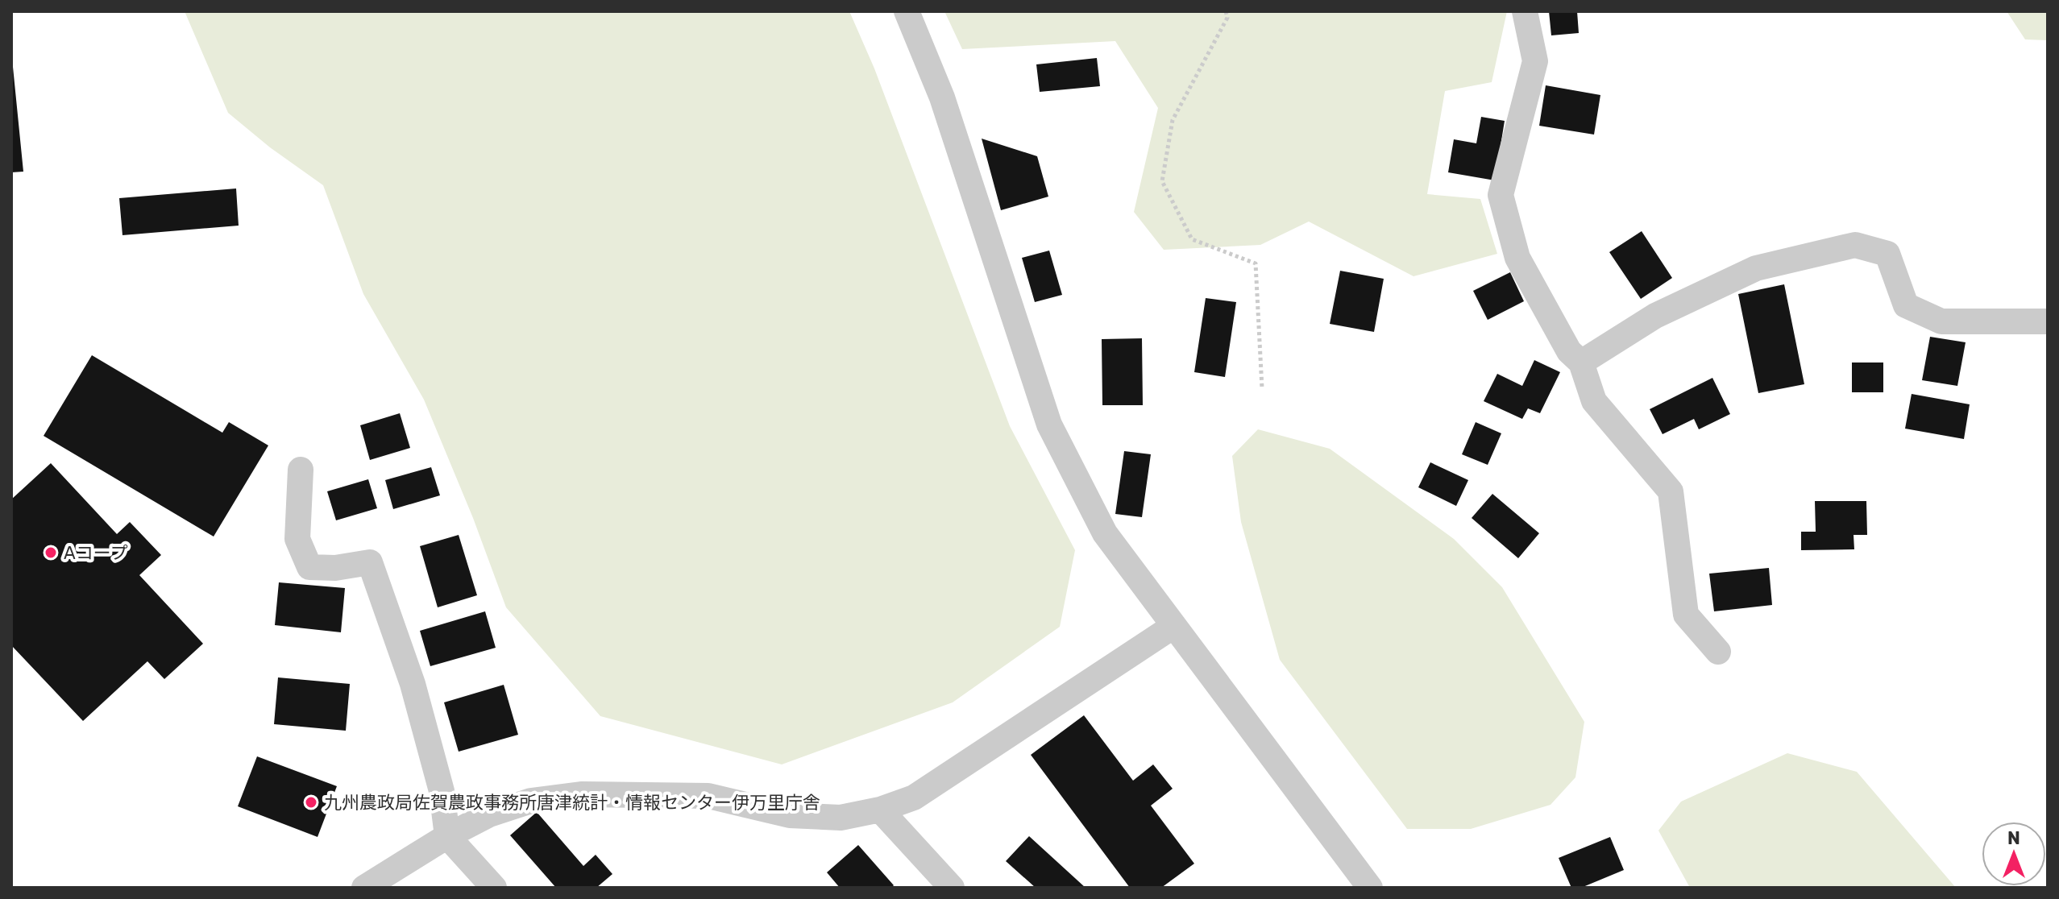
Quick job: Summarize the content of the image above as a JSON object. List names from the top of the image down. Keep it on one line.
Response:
{"places":["Aコープ","九州農政局佐賀農政事務所唐津統計・情報センター伊万里庁舎"],"north":"top"}
